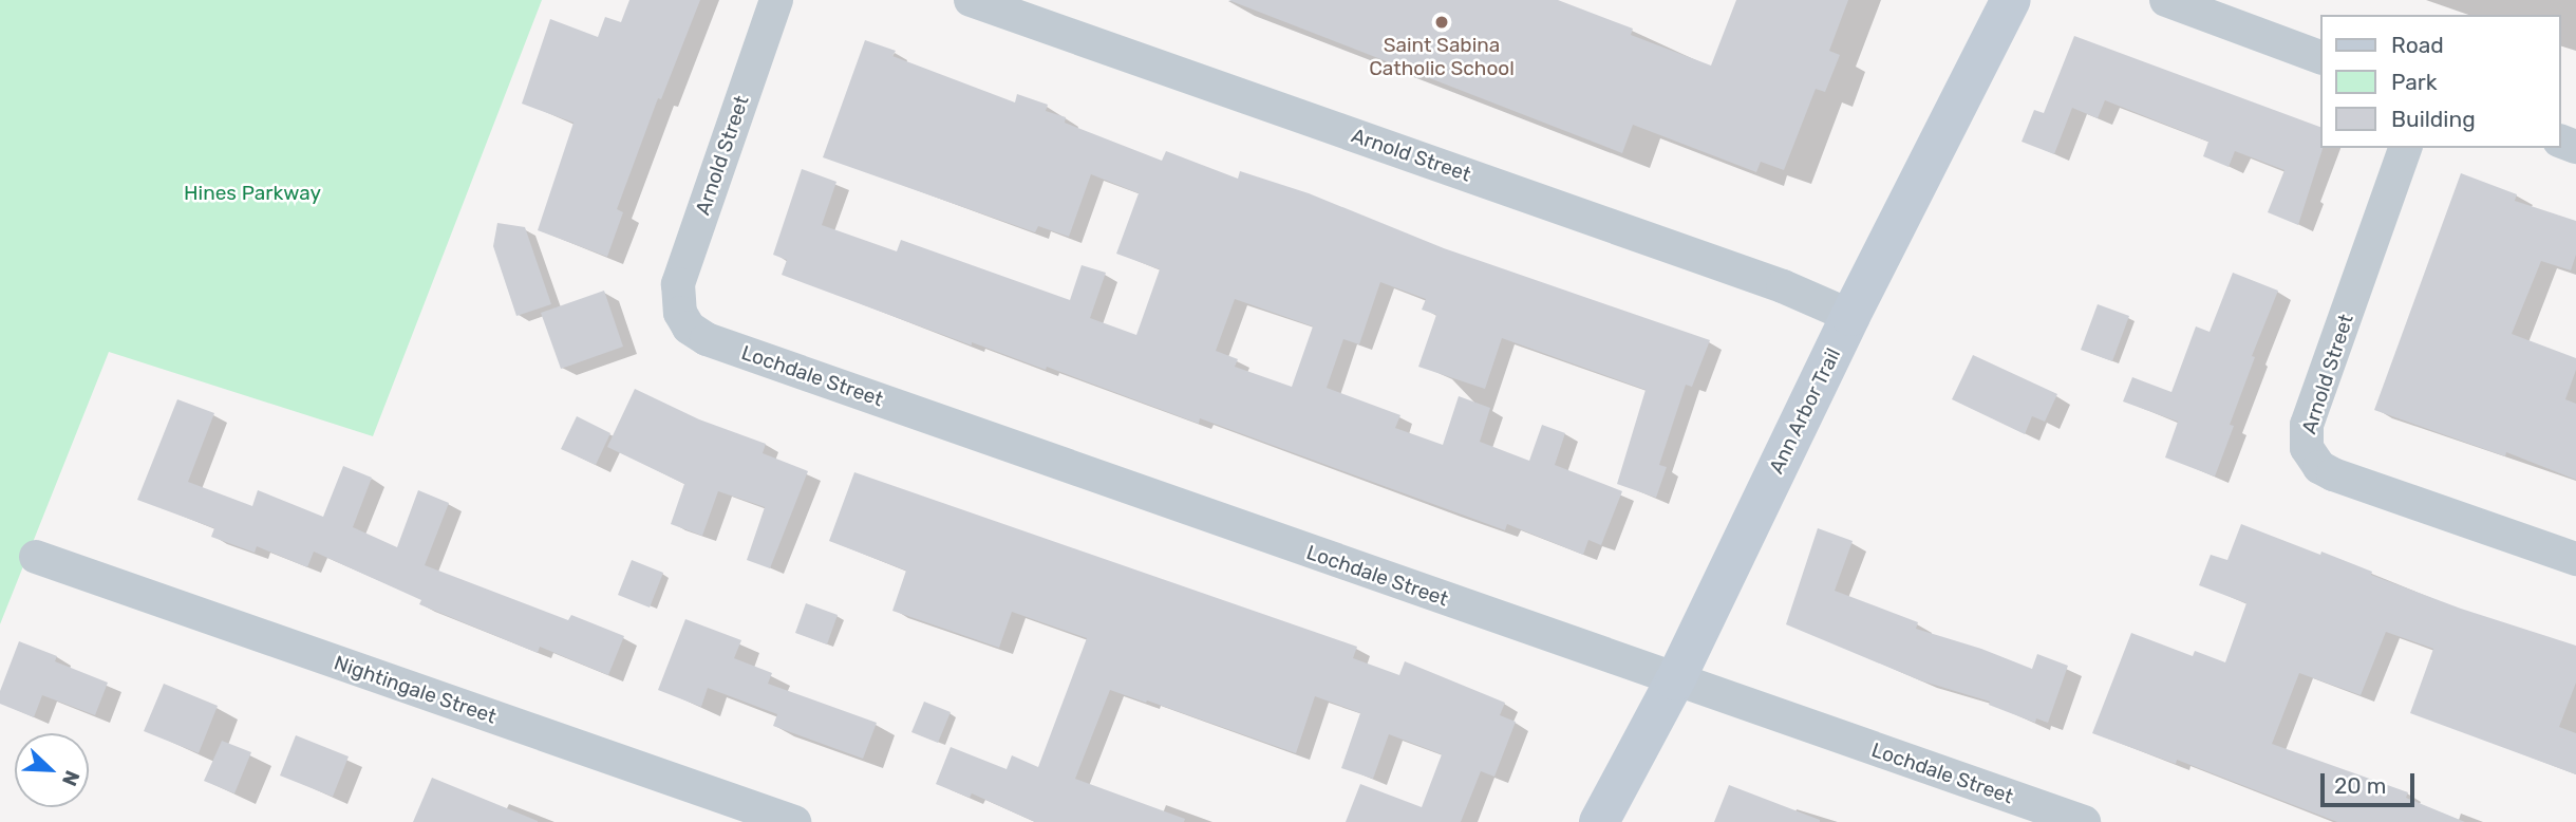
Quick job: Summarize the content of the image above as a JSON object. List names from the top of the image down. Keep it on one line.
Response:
{"streets":{"street":["Arnold Street","Lochdale Street","Ann Arbor Trail","Nightingale Street"]},"crossings":[["Arnold Street","Lochdale Street"],["Arnold Street","Ann Arbor Trail"],["Lochdale Street","Ann Arbor Trail"]],"parks":["Hines Parkway"],"places":["Saint Sabina Catholic School"],"legend":["Road","Park","Building"],"scale_bar":"20 m","north":"bottom right"}
